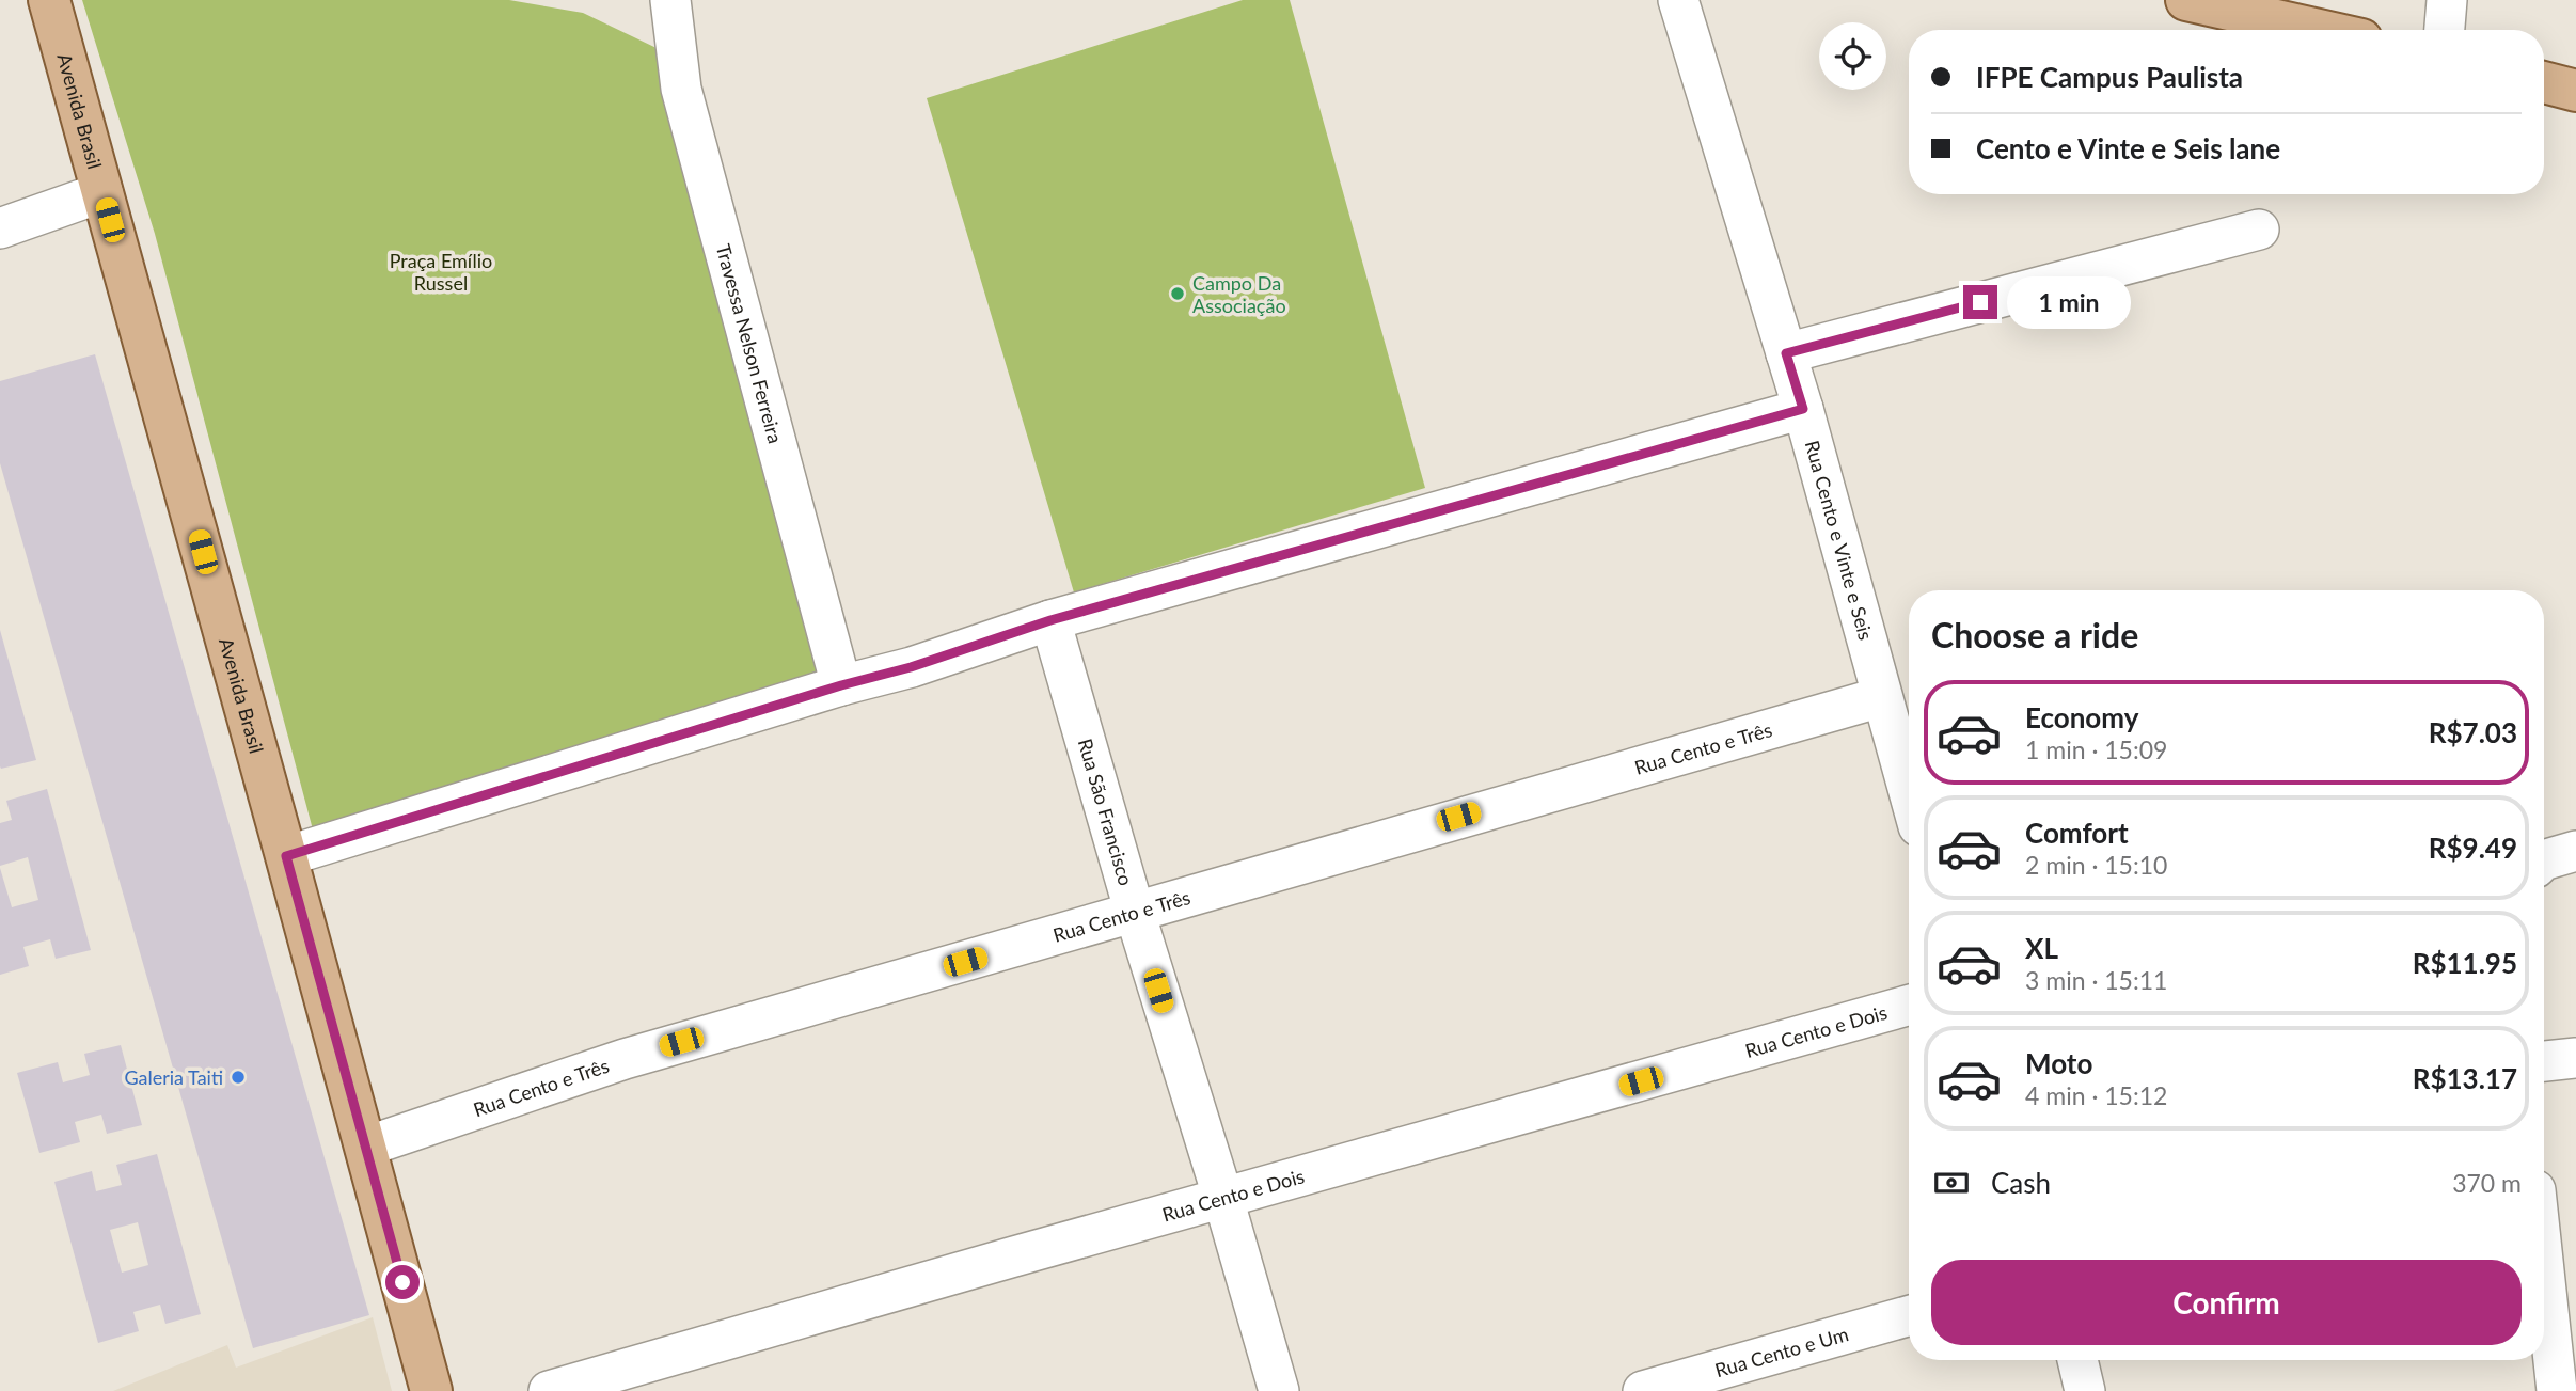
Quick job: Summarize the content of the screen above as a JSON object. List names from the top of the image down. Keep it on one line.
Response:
{"streets":{"main road":["Avenida Brasil"],"street":["Travessa Nelson Ferreira","Rua Cento e Vinte e Seis","Rua Cento e Três","Rua São Francisco","Rua Cento e Dois","Rua Cento e Um"]},"crossings":[["Avenida Brasil","Rua Cento e Três"],["Rua Cento e Vinte e Seis","Rua Cento e Três"],["Rua Cento e Três","Rua São Francisco"],["Rua São Francisco","Rua Cento e Dois"]],"parks":["Praça Emílio Russel"],"places":["Campo Da Associação","Galeria Taiti"],"page":{"banner":["IFPE Campus Paulista","Cento e Vinte e Seis lane"],"bubble":"1 min","heading":"Choose a ride","list":[{"name":"Economy","note":"1 min · 15:09","value":"R$7.03"},{"name":"Comfort","note":"2 min · 15:10","value":"R$9.49"},{"name":"XL","note":"3 min · 15:11","value":"R$11.95"},{"name":"Moto","note":"4 min · 15:12","value":"R$13.17"}],"pay":["Cash","370 m"],"buttons":"Confirm"}}
